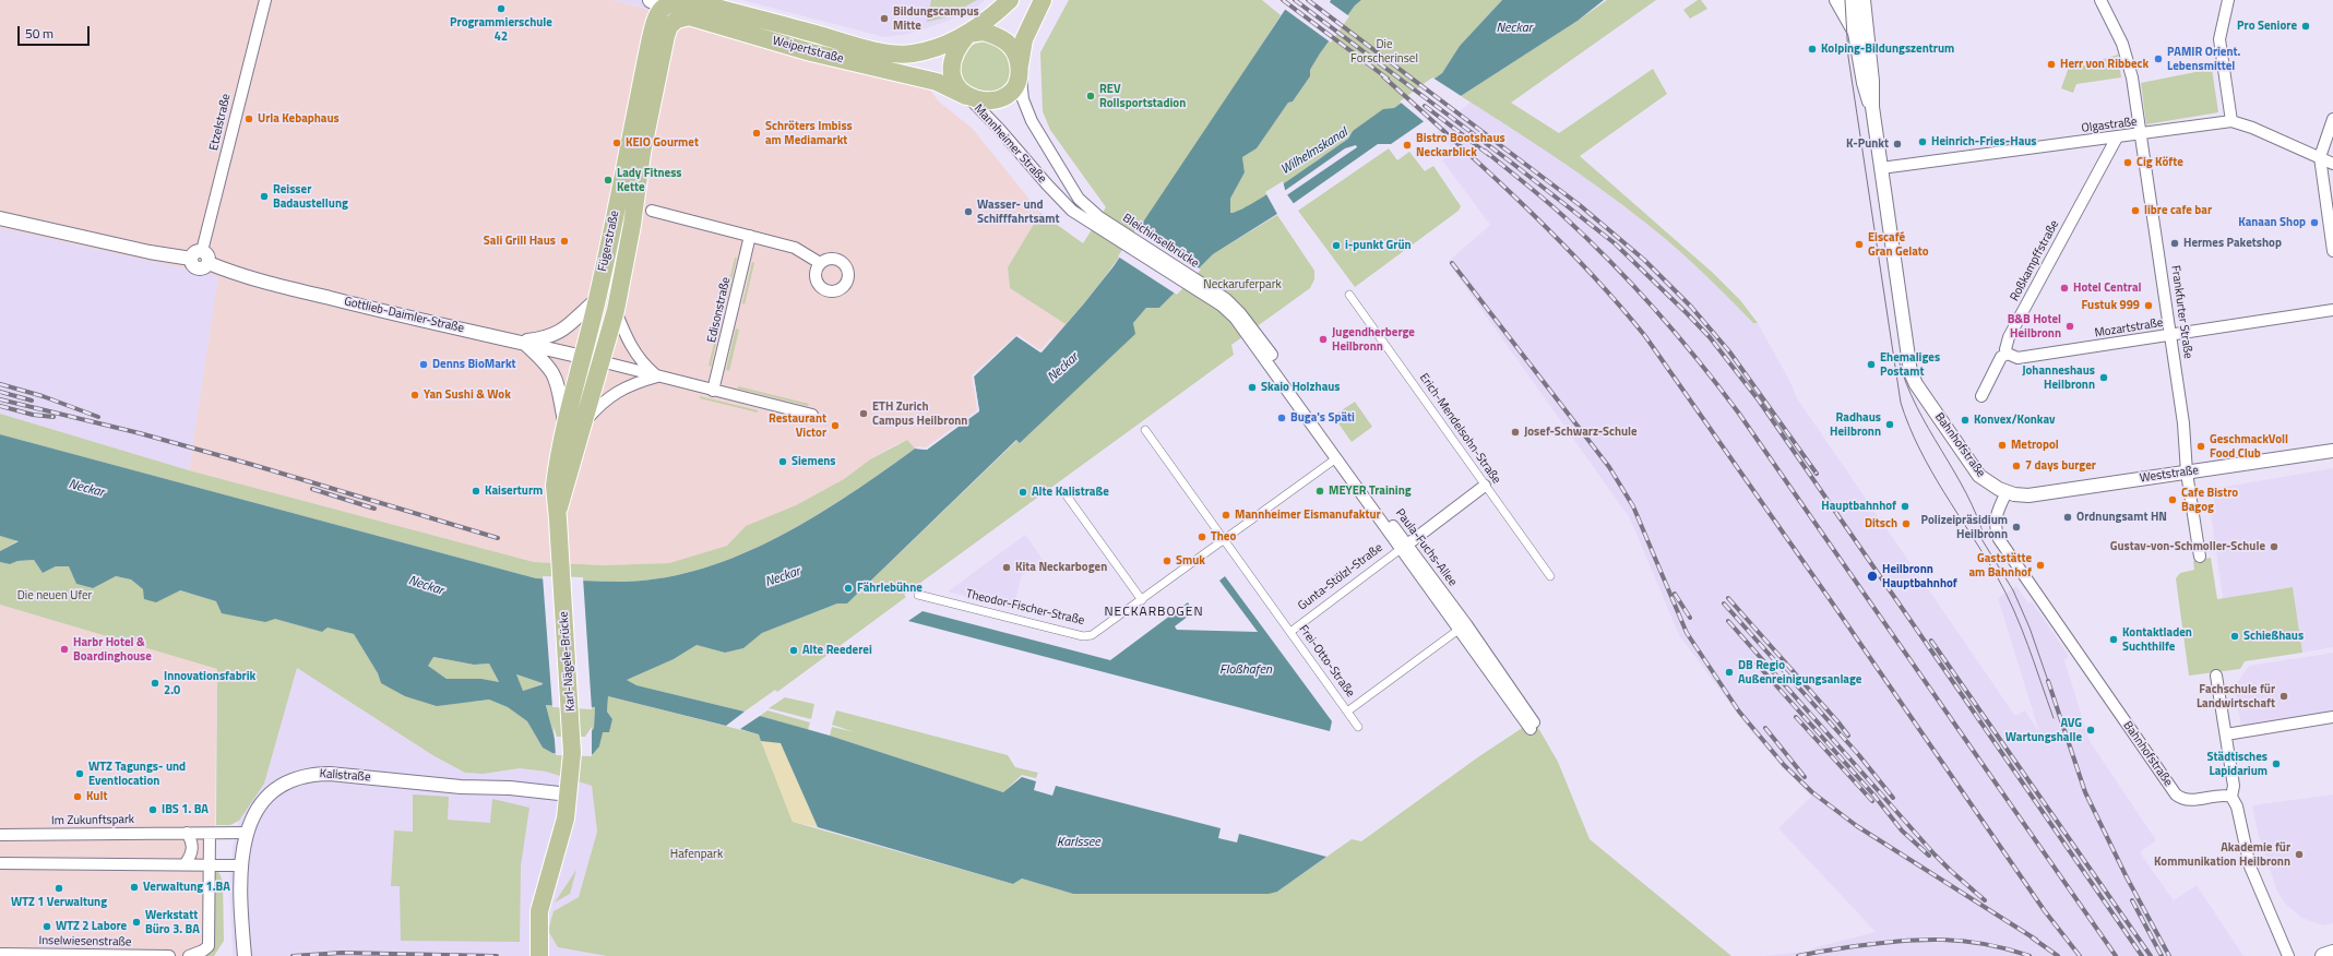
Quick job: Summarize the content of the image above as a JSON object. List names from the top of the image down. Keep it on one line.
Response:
{"streets":{"main road":["Weipertstraße","Mannheimer Straße","Fügerstraße","Karl-Nägele-Brücke"],"street":["Etzelstraße","Olgastraße","Bleichinselbrücke","Roßkampffstraße","Edisonstraße","Frankfurter Straße","Gottlieb-Daimler-Straße","Mozartstraße","Erich-Mendelsohn-Straße","Bahnhofstraße","Weststraße","Paula-Fuchs-Allee","Gunta-Stölzl-Straße","Theodor-Fischer-Straße","Frei-Otto-Straße","Kalistraße","Im Zukunftspark","Inselwiesenstraße"]},"crossings":[["Weipertstraße","Mannheimer Straße"],["Weipertstraße","Fügerstraße"],["Etzelstraße","Gottlieb-Daimler-Straße"],["Olgastraße","Roßkampffstraße"],["Olgastraße","Frankfurter Straße"],["Olgastraße","Bahnhofstraße"],["Mannheimer Straße","Bleichinselbrücke"],["Fügerstraße","Gottlieb-Daimler-Straße"],["Fügerstraße","Karl-Nägele-Brücke"],["Bleichinselbrücke","Paula-Fuchs-Allee"],["Roßkampffstraße","Mozartstraße"],["Frankfurter Straße","Mozartstraße"],["Frankfurter Straße","Weststraße"],["Bahnhofstraße","Weststraße"],["Paula-Fuchs-Allee","Gunta-Stölzl-Straße"],["Paula-Fuchs-Allee","Theodor-Fischer-Straße"],["Gunta-Stölzl-Straße","Frei-Otto-Straße"],["Theodor-Fischer-Straße","Frei-Otto-Straße"],["Karl-Nägele-Brücke","Kalistraße"],["Kalistraße","Im Zukunftspark"]],"districts":["NECKARBOGEN"],"water":["Neckar","Wilhelmskanal","Floßhafen","Karlssee"],"parks":["Die Forscherinsel","Neckaruferpark","Die neuen Ufer","Hafenpark"],"places":["Programmierschule 42","Bildungscampus Mitte","Pro Seniore","Kolping-Bildungszentrum","PAMIR Orient. Lebensmittel","Herr von Ribbeck","REV Rollsportstadion","Urla Kebaphaus","Schröters Imbiss am Mediamarkt","Heinrich-Fries-Haus","KEIO Gourmet","K-Punkt","Bistro Bootshaus Neckarblick","Cig Köfte","Lady Fitness Kette","Reisser Badaustellung","libre cafe bar","Wasser- und Schifffahrtsamt","Kanaan Shop","Sali Grill Haus","Hermes Paketshop","Eiscafé Gran Gelato","i-punkt Grün","Hotel Central","Fustuk 999","B&B Hotel Heilbronn","Jugendherberge Heilbronn","Denns BioMarkt","Ehemaliges Postamt","Johanneshaus Heilbronn","Skaio Holzhaus","Yan Sushi & Wok","ETH Zurich Campus Heilbronn","Buga's Späti","Konvex/Konkav","Radhaus Heilbronn","Restaurant Victor","Josef-Schwarz-Schule","Metropol","GeschmackVoll Food Club","Siemens","7 days burger","Kaiserturm","MEYER Training","Alte Kalistraße","Cafe Bistro Bagog","Hauptbahnhof","Mannheimer Eismanufaktur","Ordnungsamt HN","Ditsch","Polizeipräsidium Heilbronn","Theo","Gustav-von-Schmoller-Schule","Smuk","Gaststätte am Bahnhof","Kita Neckarbogen","Heilbronn Hauptbahnhof","Fährlebühne","Schießhaus","Kontaktladen Suchthilfe","Harbr Hotel & Boardinghouse","Alte Reederei","DB Regio Außenreinigungsanlage","Innovationsfabrik 2.0","Fachschule für Landwirtschaft","AVG Wartungshalle","Städtisches Lapidarium","WTZ Tagungs- und Eventlocation","Kult","IBS 1. BA","Akademie für Kommunikation Heilbronn","Verwaltung 1.BA","WTZ 1 Verwaltung","Werkstatt Büro 3. BA","WTZ 2 Labore"],"scale_bar":"50 m"}
